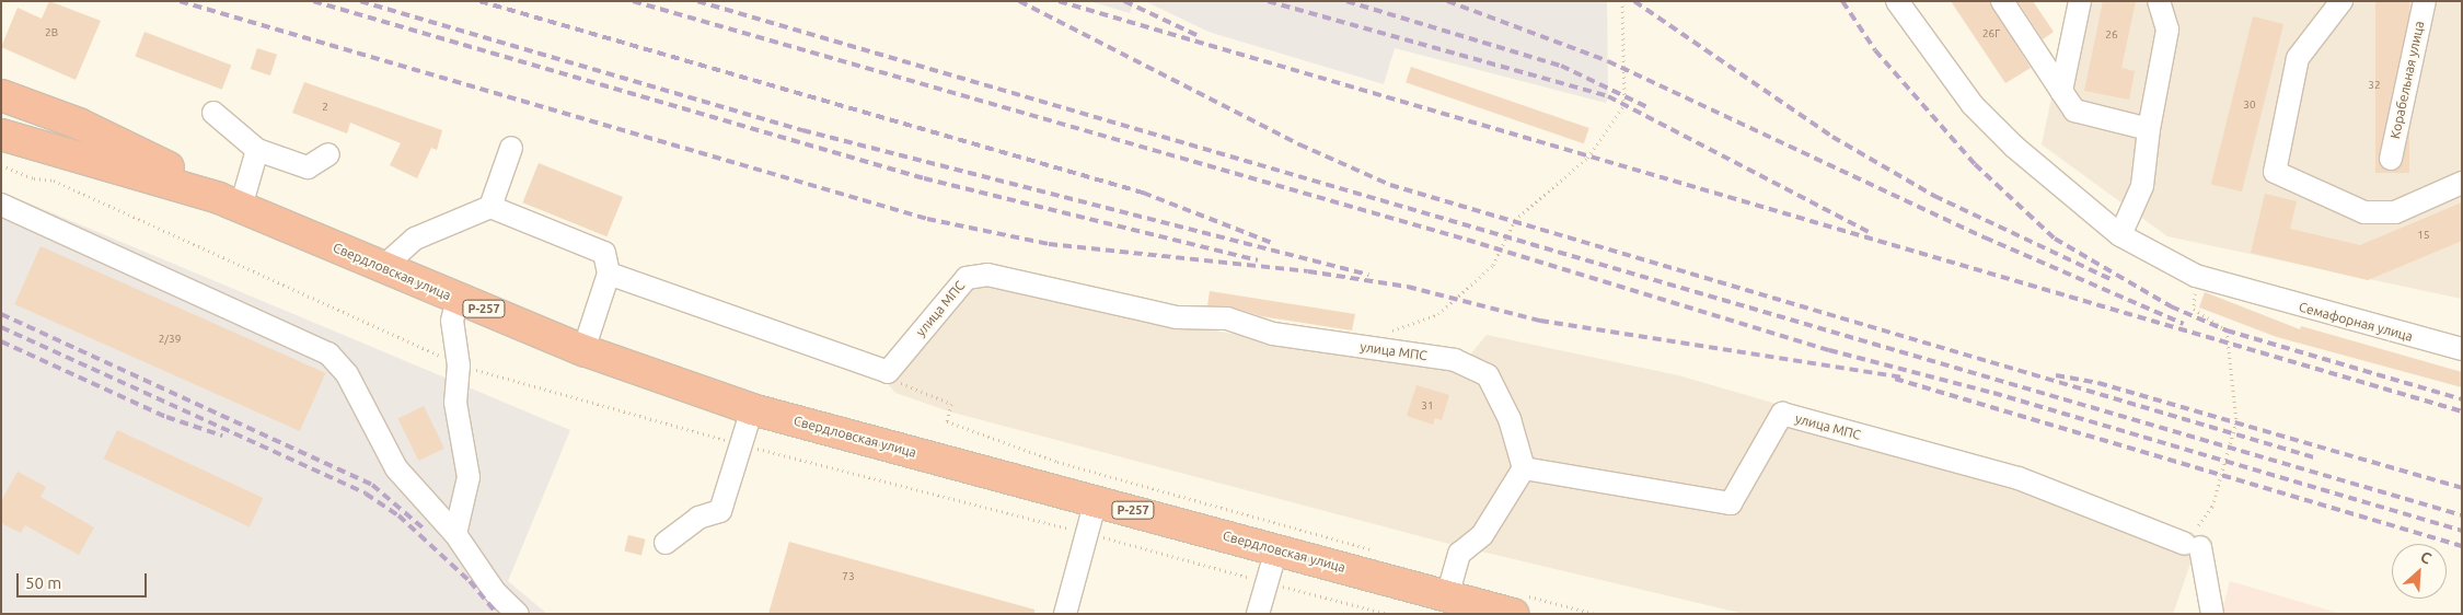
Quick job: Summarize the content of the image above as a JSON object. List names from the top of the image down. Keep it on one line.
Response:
{"streets":{"highway":["Свердловская улица","Р-257"],"street":["Корабельная улица","улица МПС","Семафорная улица"]},"house_numbers":["2В","26Г","26","32","30","2","15","2/39","31","73"],"scale_bar":"50 m","north":"top right"}
